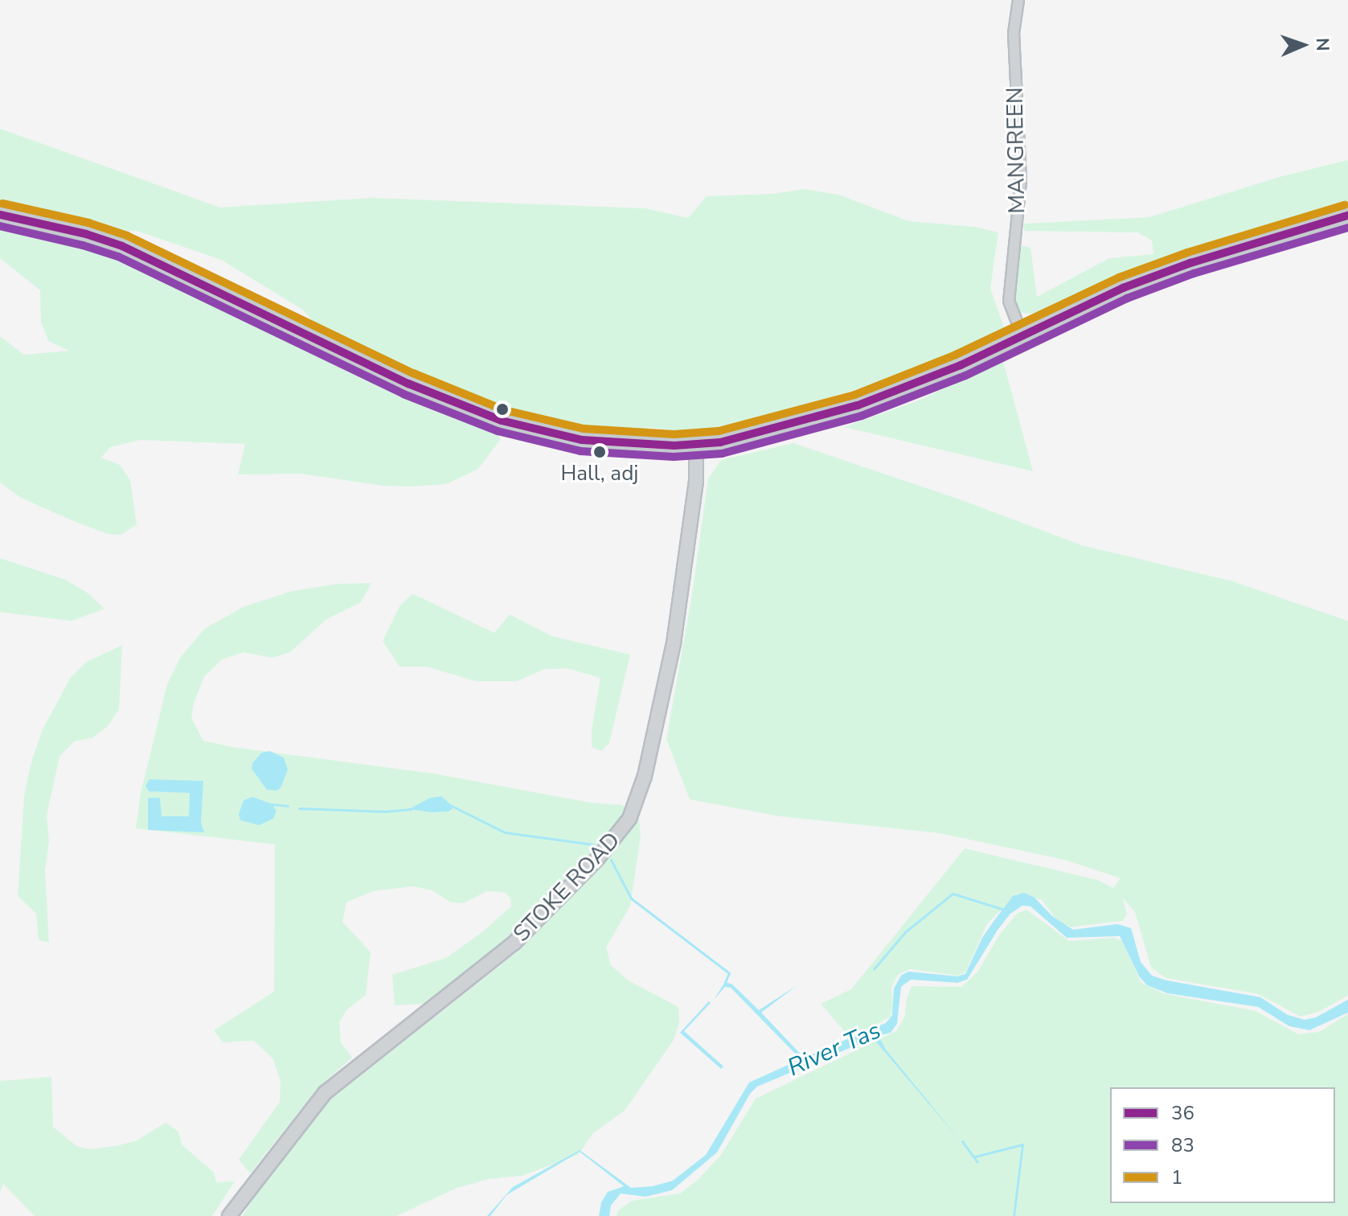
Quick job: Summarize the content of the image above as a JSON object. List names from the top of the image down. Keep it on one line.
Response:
{"streets":{"street":["MANGREEN","STOKE ROAD"]},"water":["River Tas"],"places":["Hall, adj"],"lines":["transit line 1","transit line 36","transit line 83"],"legend":["36","83","1"],"north":"right"}
